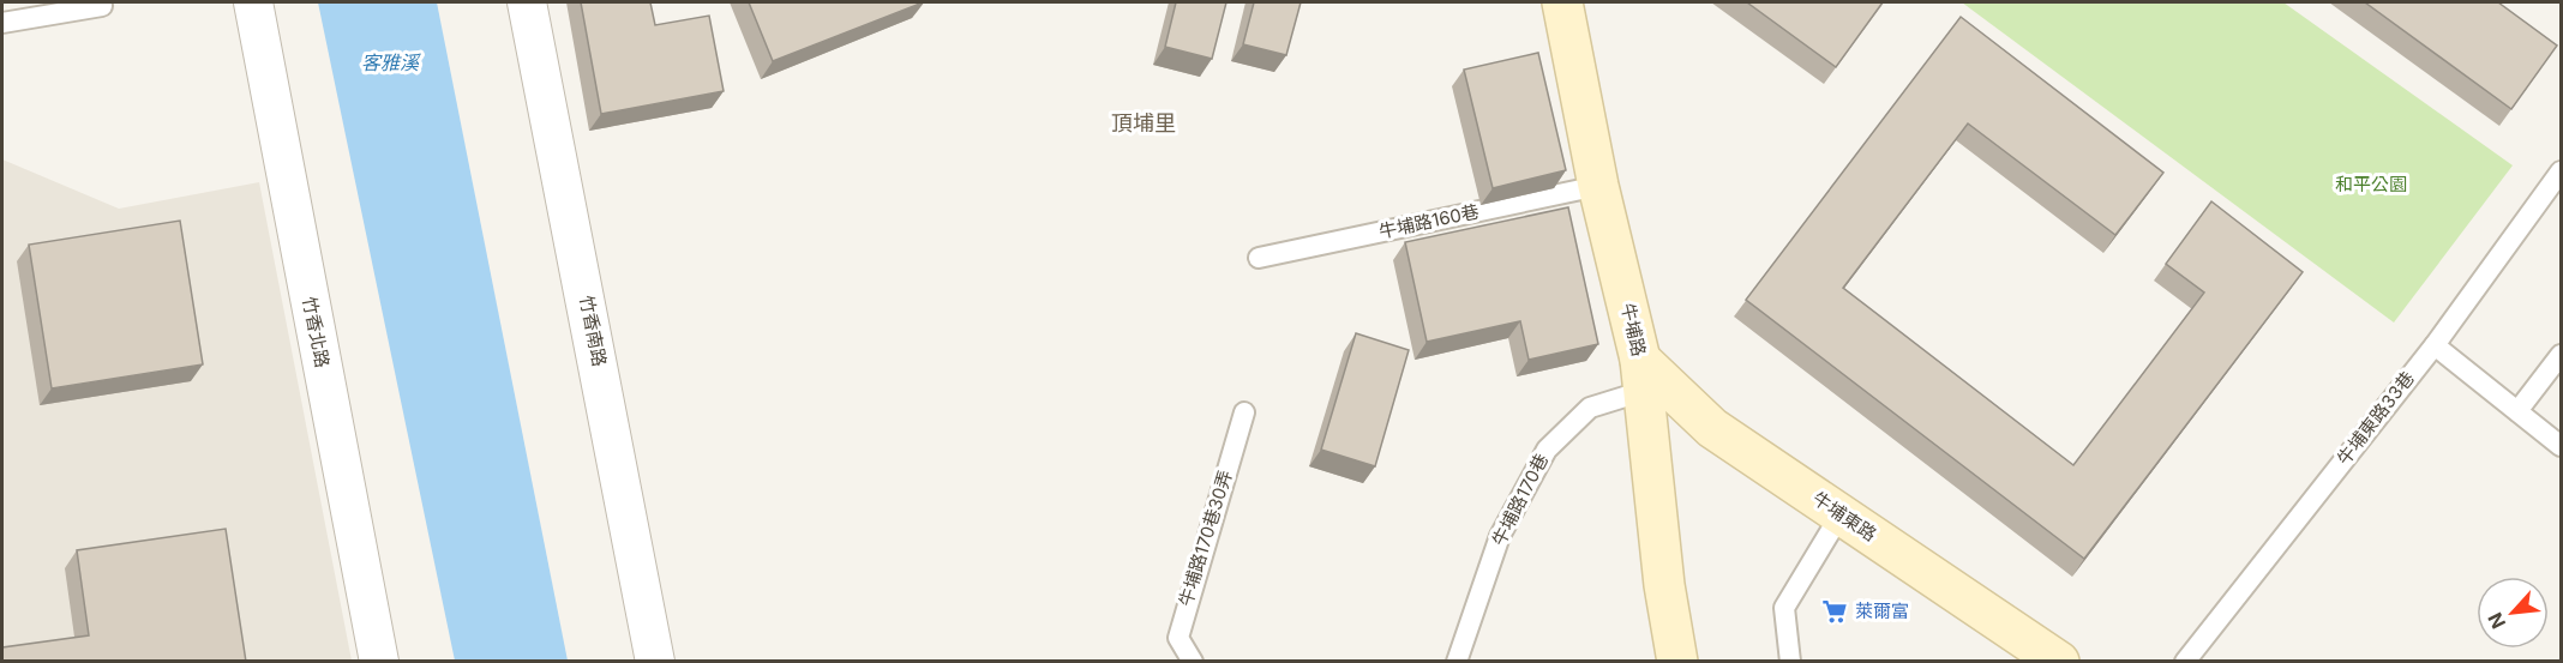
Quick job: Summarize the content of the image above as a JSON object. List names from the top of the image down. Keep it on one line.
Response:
{"streets":{"street":["牛埔路","竹香南路","竹香北路","牛埔東路"],"lane":["牛埔路160巷","牛埔東路33巷","牛埔路170巷","牛埔路170巷30弄"]},"crossings":[["牛埔路160巷","牛埔路"],["牛埔路","牛埔路170巷"],["牛埔路","牛埔東路"],["牛埔路170巷","牛埔東路"]],"districts":["頂埔里"],"water":["客雅溪"],"parks":["和平公園"],"places":{"supermarket":["萊爾富"]},"north":"bottom left"}
